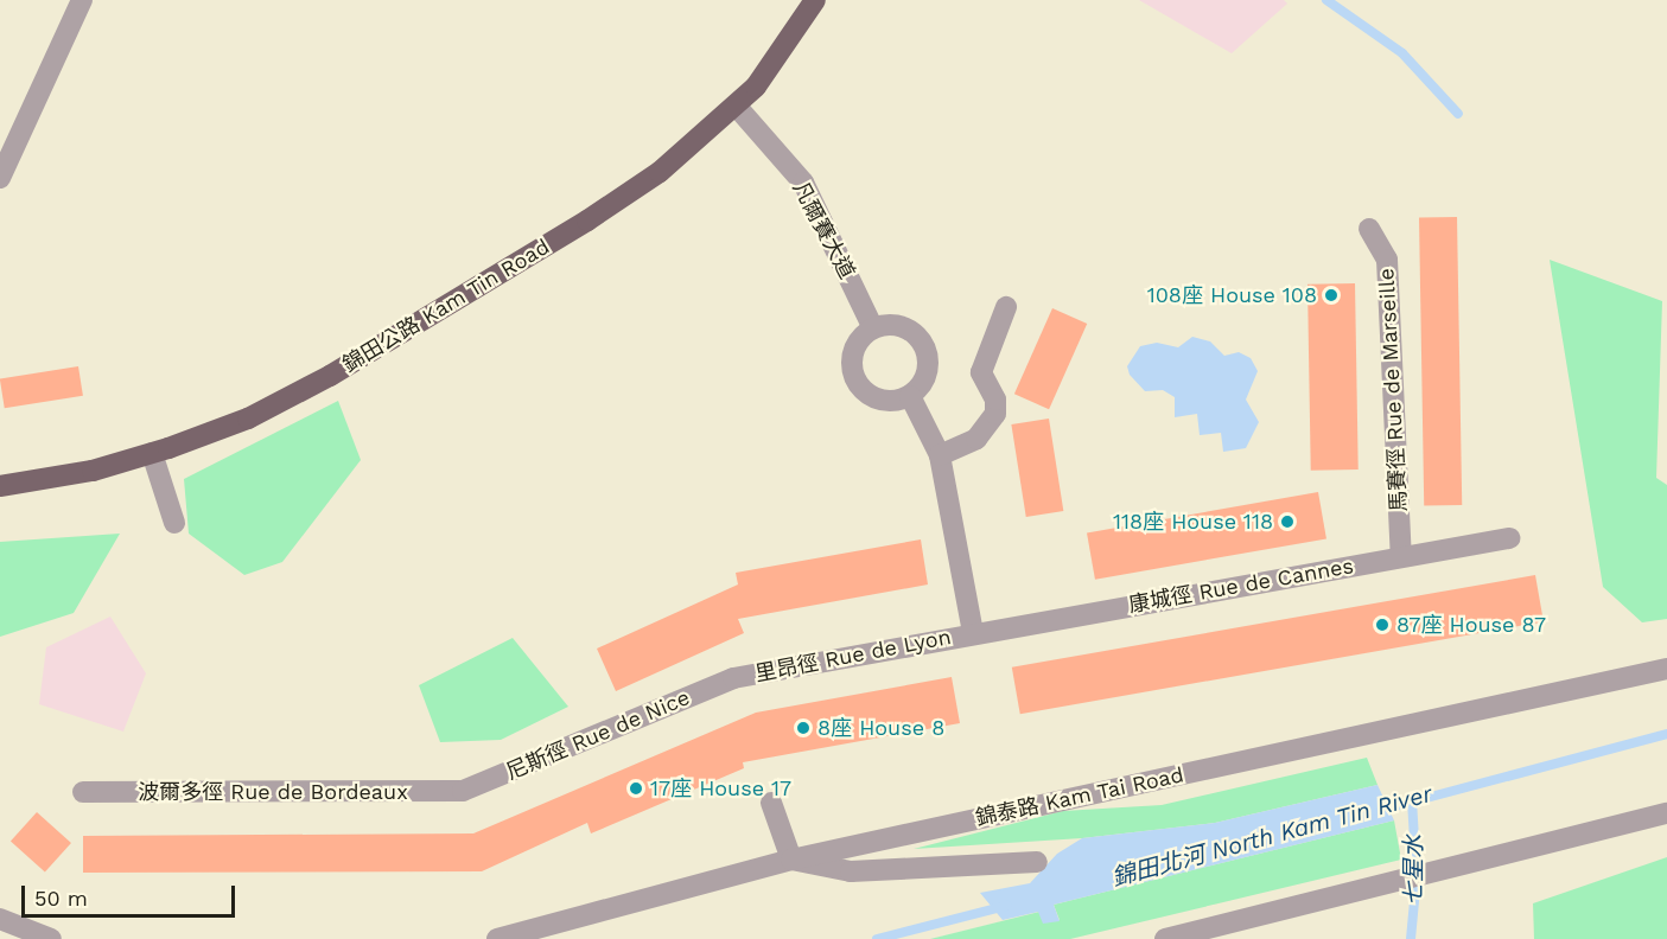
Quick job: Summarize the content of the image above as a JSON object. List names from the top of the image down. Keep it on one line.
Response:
{"streets":{"main road":["錦田公路 Kam Tin Road"],"street":["凡爾賽大道","馬賽徑 Rue de Marseille","康城徑 Rue de Cannes","里昂徑 Rue de Lyon","尼斯徑 Rue de Nice","波爾多徑 Rue de Bordeaux","錦泰路 Kam Tai Road"]},"crossings":[["凡爾賽大道","錦田公路 Kam Tin Road"],["馬賽徑 Rue de Marseille","康城徑 Rue de Cannes"],["康城徑 Rue de Cannes","里昂徑 Rue de Lyon"],["里昂徑 Rue de Lyon","尼斯徑 Rue de Nice"],["尼斯徑 Rue de Nice","波爾多徑 Rue de Bordeaux"]],"water":["錦田北河 North Kam Tin River","七星水"],"places":["108座 House 108","118座 House 118","87座 House 87","8座 House 8","17座 House 17"],"scale_bar":"50 m"}
